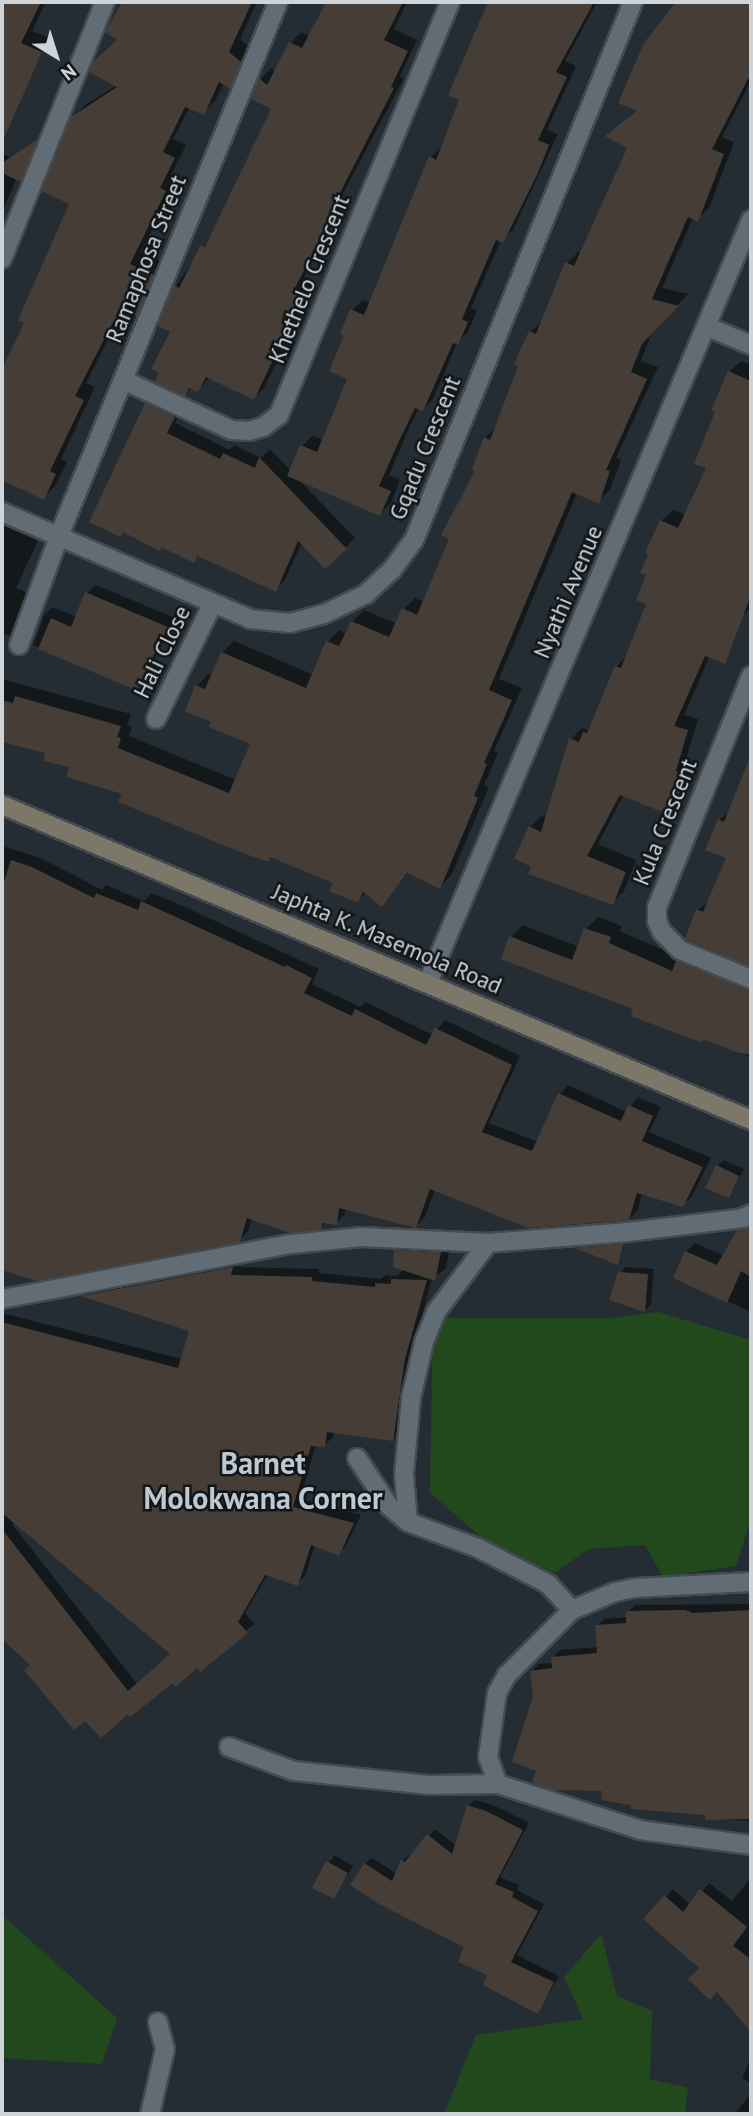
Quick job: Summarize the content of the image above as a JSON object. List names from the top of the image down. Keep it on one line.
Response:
{"streets":{"main road":["Japhta K. Masemola Road"],"street":["Ramaphosa Street","Khethelo Crescent","Gqadu Crescent","Nyathi Avenue","Hali Close","Kula Crescent"]},"crossings":[["Ramaphosa Street","Khethelo Crescent"],["Ramaphosa Street","Gqadu Crescent"],["Gqadu Crescent","Hali Close"],["Nyathi Avenue","Japhta K. Masemola Road"]],"districts":["Barnet Molokwana Corner"],"north":"bottom right"}
